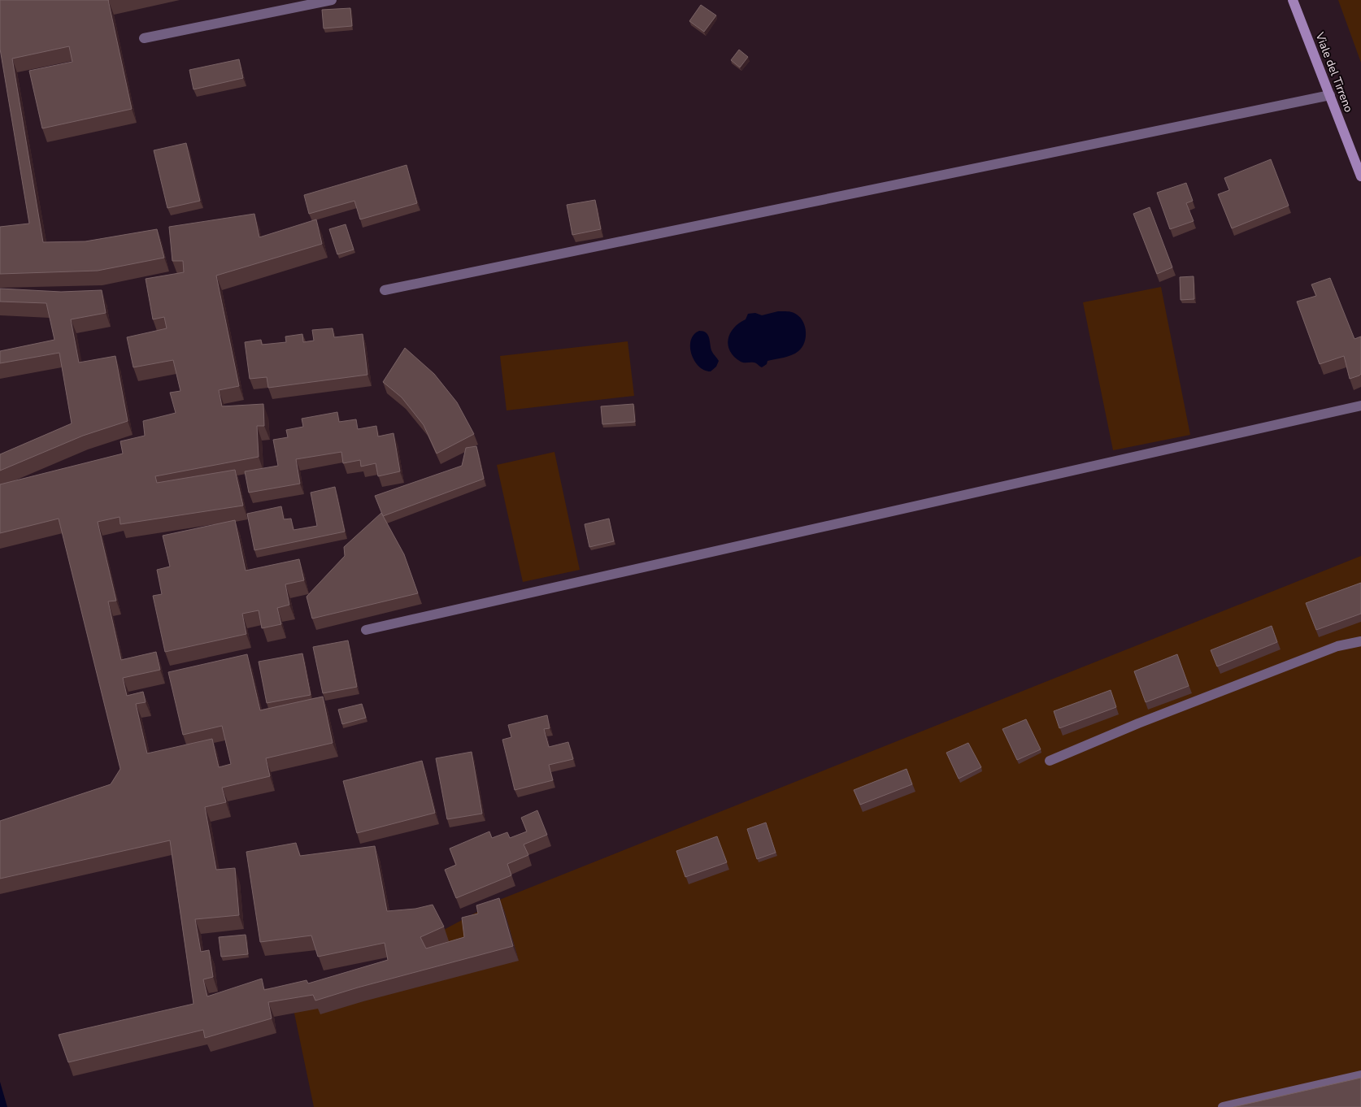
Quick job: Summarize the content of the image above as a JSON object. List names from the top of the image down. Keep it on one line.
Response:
{"streets":{"main road":["Viale del Tirreno"]}}
